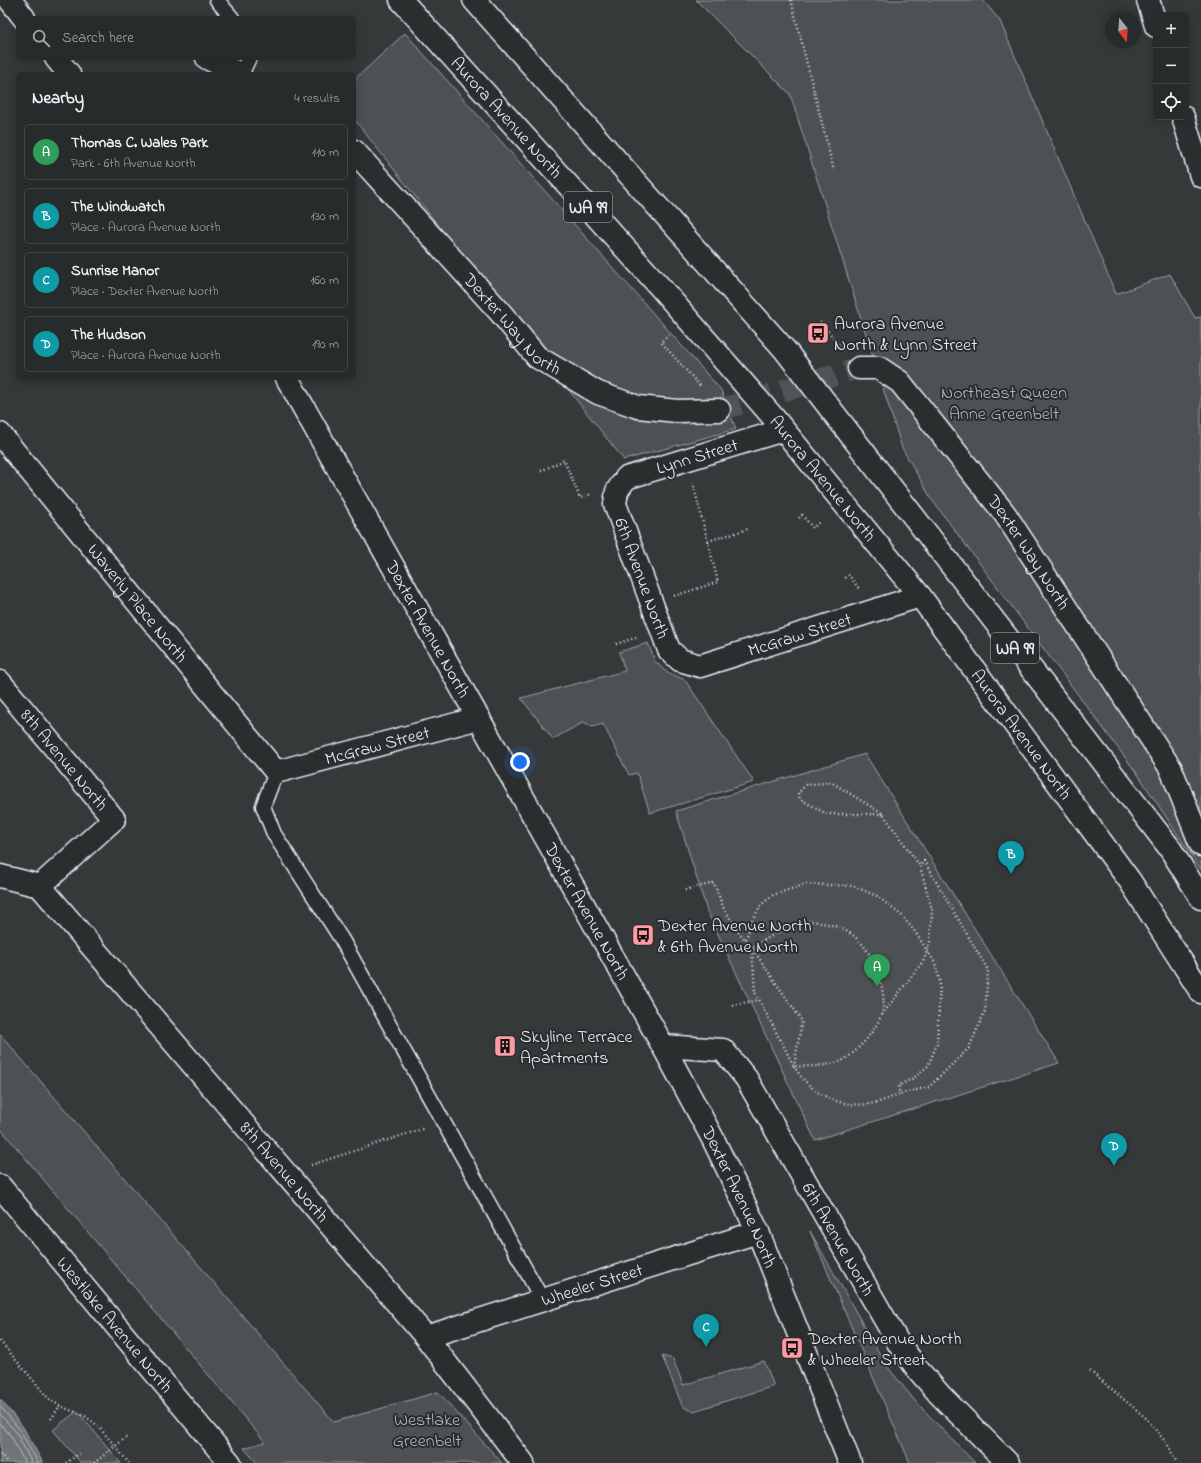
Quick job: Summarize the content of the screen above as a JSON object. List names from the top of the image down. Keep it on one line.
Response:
{"streets":{"main road":["Aurora Avenue North","WA 99","Dexter Way North","Lynn Street","6th Avenue North","Waverly Place North","Dexter Avenue North","McGraw Street","8th Avenue North","Wheeler Street","Westlake Avenue North"]},"crossings":[["Aurora Avenue North","Lynn Street"],["Aurora Avenue North","McGraw Street"],["Lynn Street","6th Avenue North"],["6th Avenue North","Dexter Avenue North"],["6th Avenue North","McGraw Street"],["Waverly Place North","McGraw Street"],["Dexter Avenue North","McGraw Street"],["Dexter Avenue North","Wheeler Street"],["8th Avenue North","Wheeler Street"]],"parks":["Northeast Queen Anne Greenbelt","Westlake Greenbelt"],"places":{"bus stop":["Aurora Avenue North & Lynn Street","Dexter Avenue North & 6th Avenue North","Dexter Avenue North & Wheeler Street"],"building":["Skyline Terrace Apartments"]},"north":"bottom","page":{"map_buttons":["+","−"],"search":"Search here","heading":["Nearby","4 results"],"list":[{"mark":"A","name":"Thomas C. Wales Park","note":"Park · 6th Avenue North","value":"110 m"},{"mark":"B","name":"The Windwatch","note":"Place · Aurora Avenue North","value":"130 m"},{"mark":"C","name":"Sunrise Manor","note":"Place · Dexter Avenue North","value":"160 m"},{"mark":"D","name":"The Hudson","note":"Place · Aurora Avenue North","value":"190 m"}],"pins":["B","A","D","C"]}}
